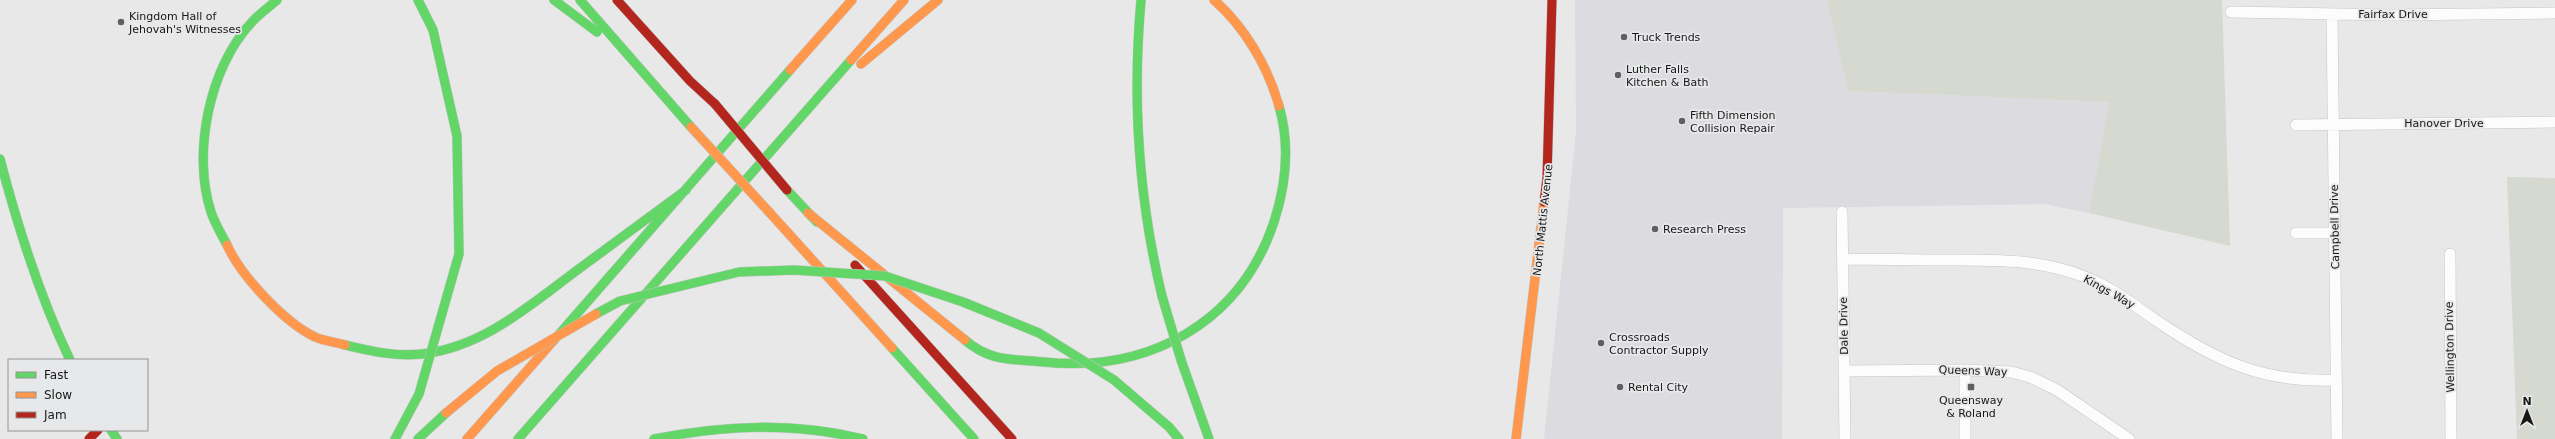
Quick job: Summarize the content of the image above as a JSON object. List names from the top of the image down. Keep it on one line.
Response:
{"streets":{"main road":["North Mattis Avenue"],"street":["Fairfax Drive","Hanover Drive","Campbell Drive","Kings Way","Dale Drive","Wellington Drive","Queens Way"]},"crossings":[["Fairfax Drive","Campbell Drive"],["Hanover Drive","Campbell Drive"],["Campbell Drive","Kings Way"],["Kings Way","Dale Drive"],["Dale Drive","Queens Way"]],"places":{"other":["Kingdom Hall of Jehovah's Witnesses","Truck Trends","Luther Falls Kitchen & Bath","Fifth Dimension Collision Repair","Research Press","Crossroads Contractor Supply","Rental City"],"transit":["Queensway & Roland"]},"legend":["Fast","Slow","Jam"],"north":"top"}
